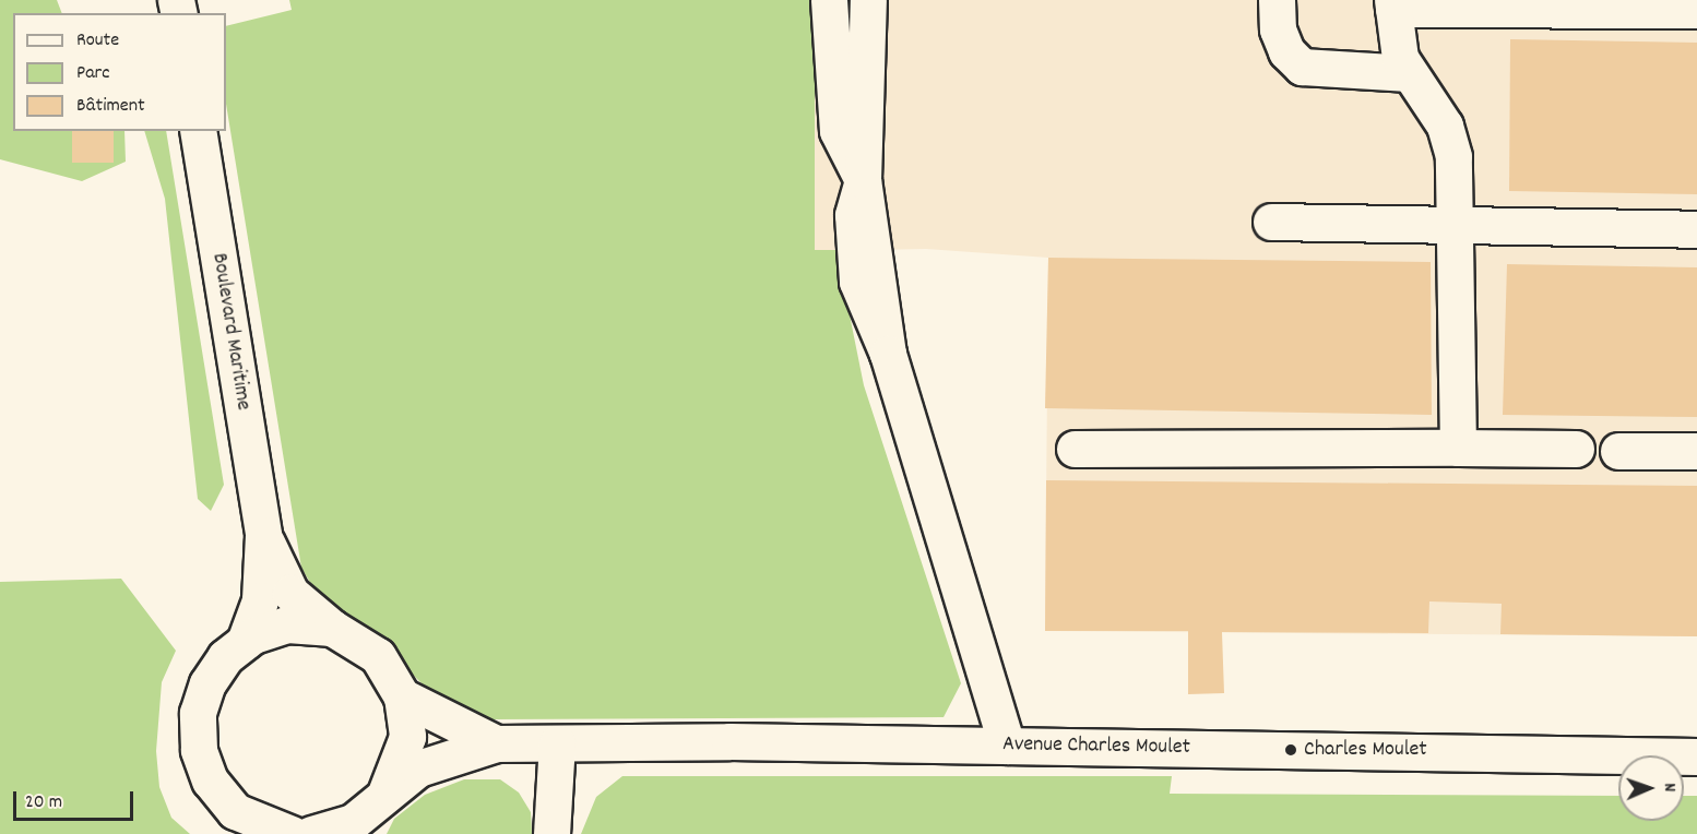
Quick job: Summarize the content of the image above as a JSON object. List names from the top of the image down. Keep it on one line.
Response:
{"streets":{"street":["Boulevard Maritime","Avenue Charles Moulet"]},"crossings":[["Boulevard Maritime","Avenue Charles Moulet"]],"places":["Charles Moulet"],"legend":["Route","Parc","Bâtiment"],"scale_bar":"20 m","north":"right"}
